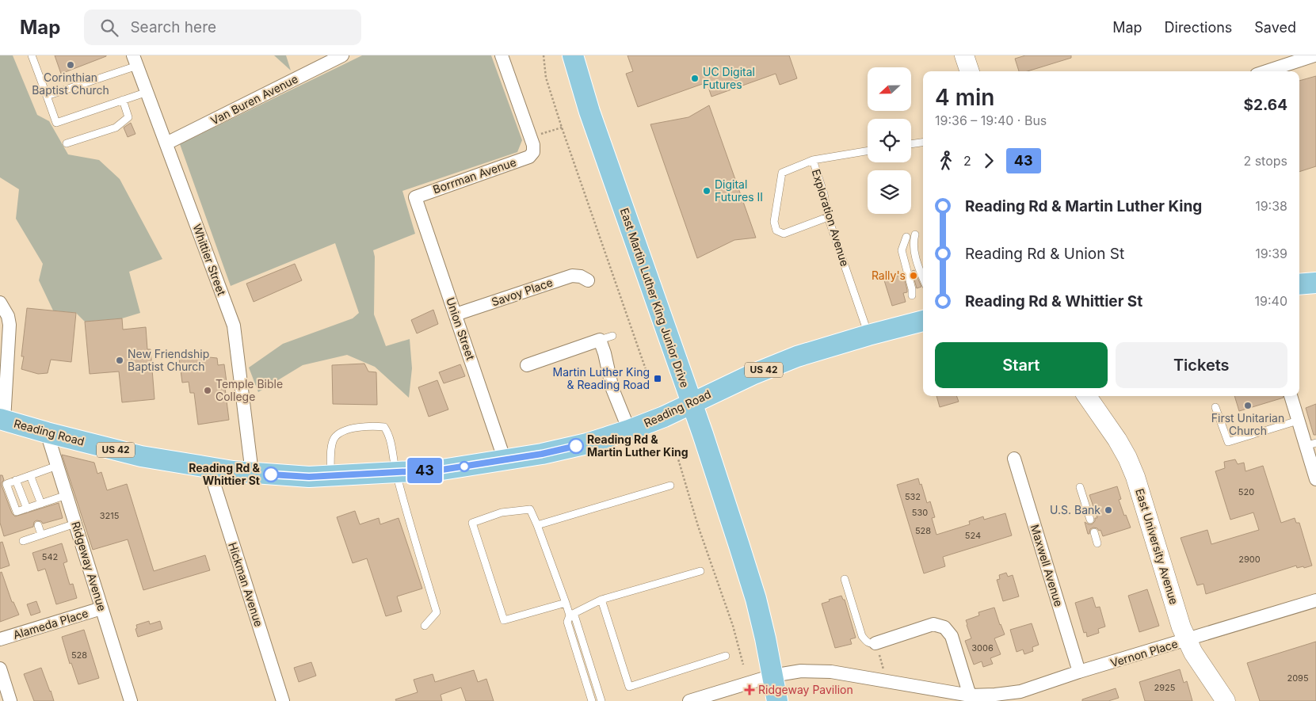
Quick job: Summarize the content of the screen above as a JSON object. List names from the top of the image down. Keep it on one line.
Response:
{"streets":{"main road":["East Martin Luther King Junior Drive","US 42","Reading Road"],"street":["Van Buren Avenue","Borrman Avenue","Whittier Street","Savoy Place","Union Street","East University Avenue","Maxwell Avenue","Ridgeway Avenue","Hickman Avenue","Alameda Place","Vernon Place"],"lane":["Exploration Avenue"]},"crossings":[["Van Buren Avenue","Whittier Street"],["Borrman Avenue","Union Street"],["Exploration Avenue","Reading Road"],["Whittier Street","Reading Road"],["Savoy Place","Union Street"],["East Martin Luther King Junior Drive","Reading Road"],["East Martin Luther King Junior Drive","Vernon Place"],["Union Street","Reading Road"],["Reading Road","Ridgeway Avenue"],["Reading Road","Hickman Avenue"],["East University Avenue","Vernon Place"],["Maxwell Avenue","Vernon Place"],["Ridgeway Avenue","Alameda Place"]],"places":{"other":["Corinthian Baptist Church","UC Digital Futures","Digital Futures II","Rally's","New Friendship Baptist Church","Temple Bible College","First Unitarian Church","Reading Rd & Martin Luther King","Reading Rd & Whittier St","U.S. Bank"],"transit":["Martin Luther King & Reading Road"],"health":["Ridgeway Pavilion"]},"lines":["bus line 43"],"house_numbers":["520","532","530","3215","528","524","542","2900","3006","528","2095","2925"],"north":"left","page":{"header":"Map","search":"Search here","nav":["Map","Directions","Saved"],"on_map":"43","heading":["4 min","19:36 – 19:40 · Bus","$2.64"],"legs":["2","43","2 stops"],"list":[{"name":"Reading Rd & Martin Luther King","value":"19:38"},{"name":"Reading Rd & Union St","value":"19:39"},{"name":"Reading Rd & Whittier St","value":"19:40"}],"buttons":["Start","Tickets"]}}
